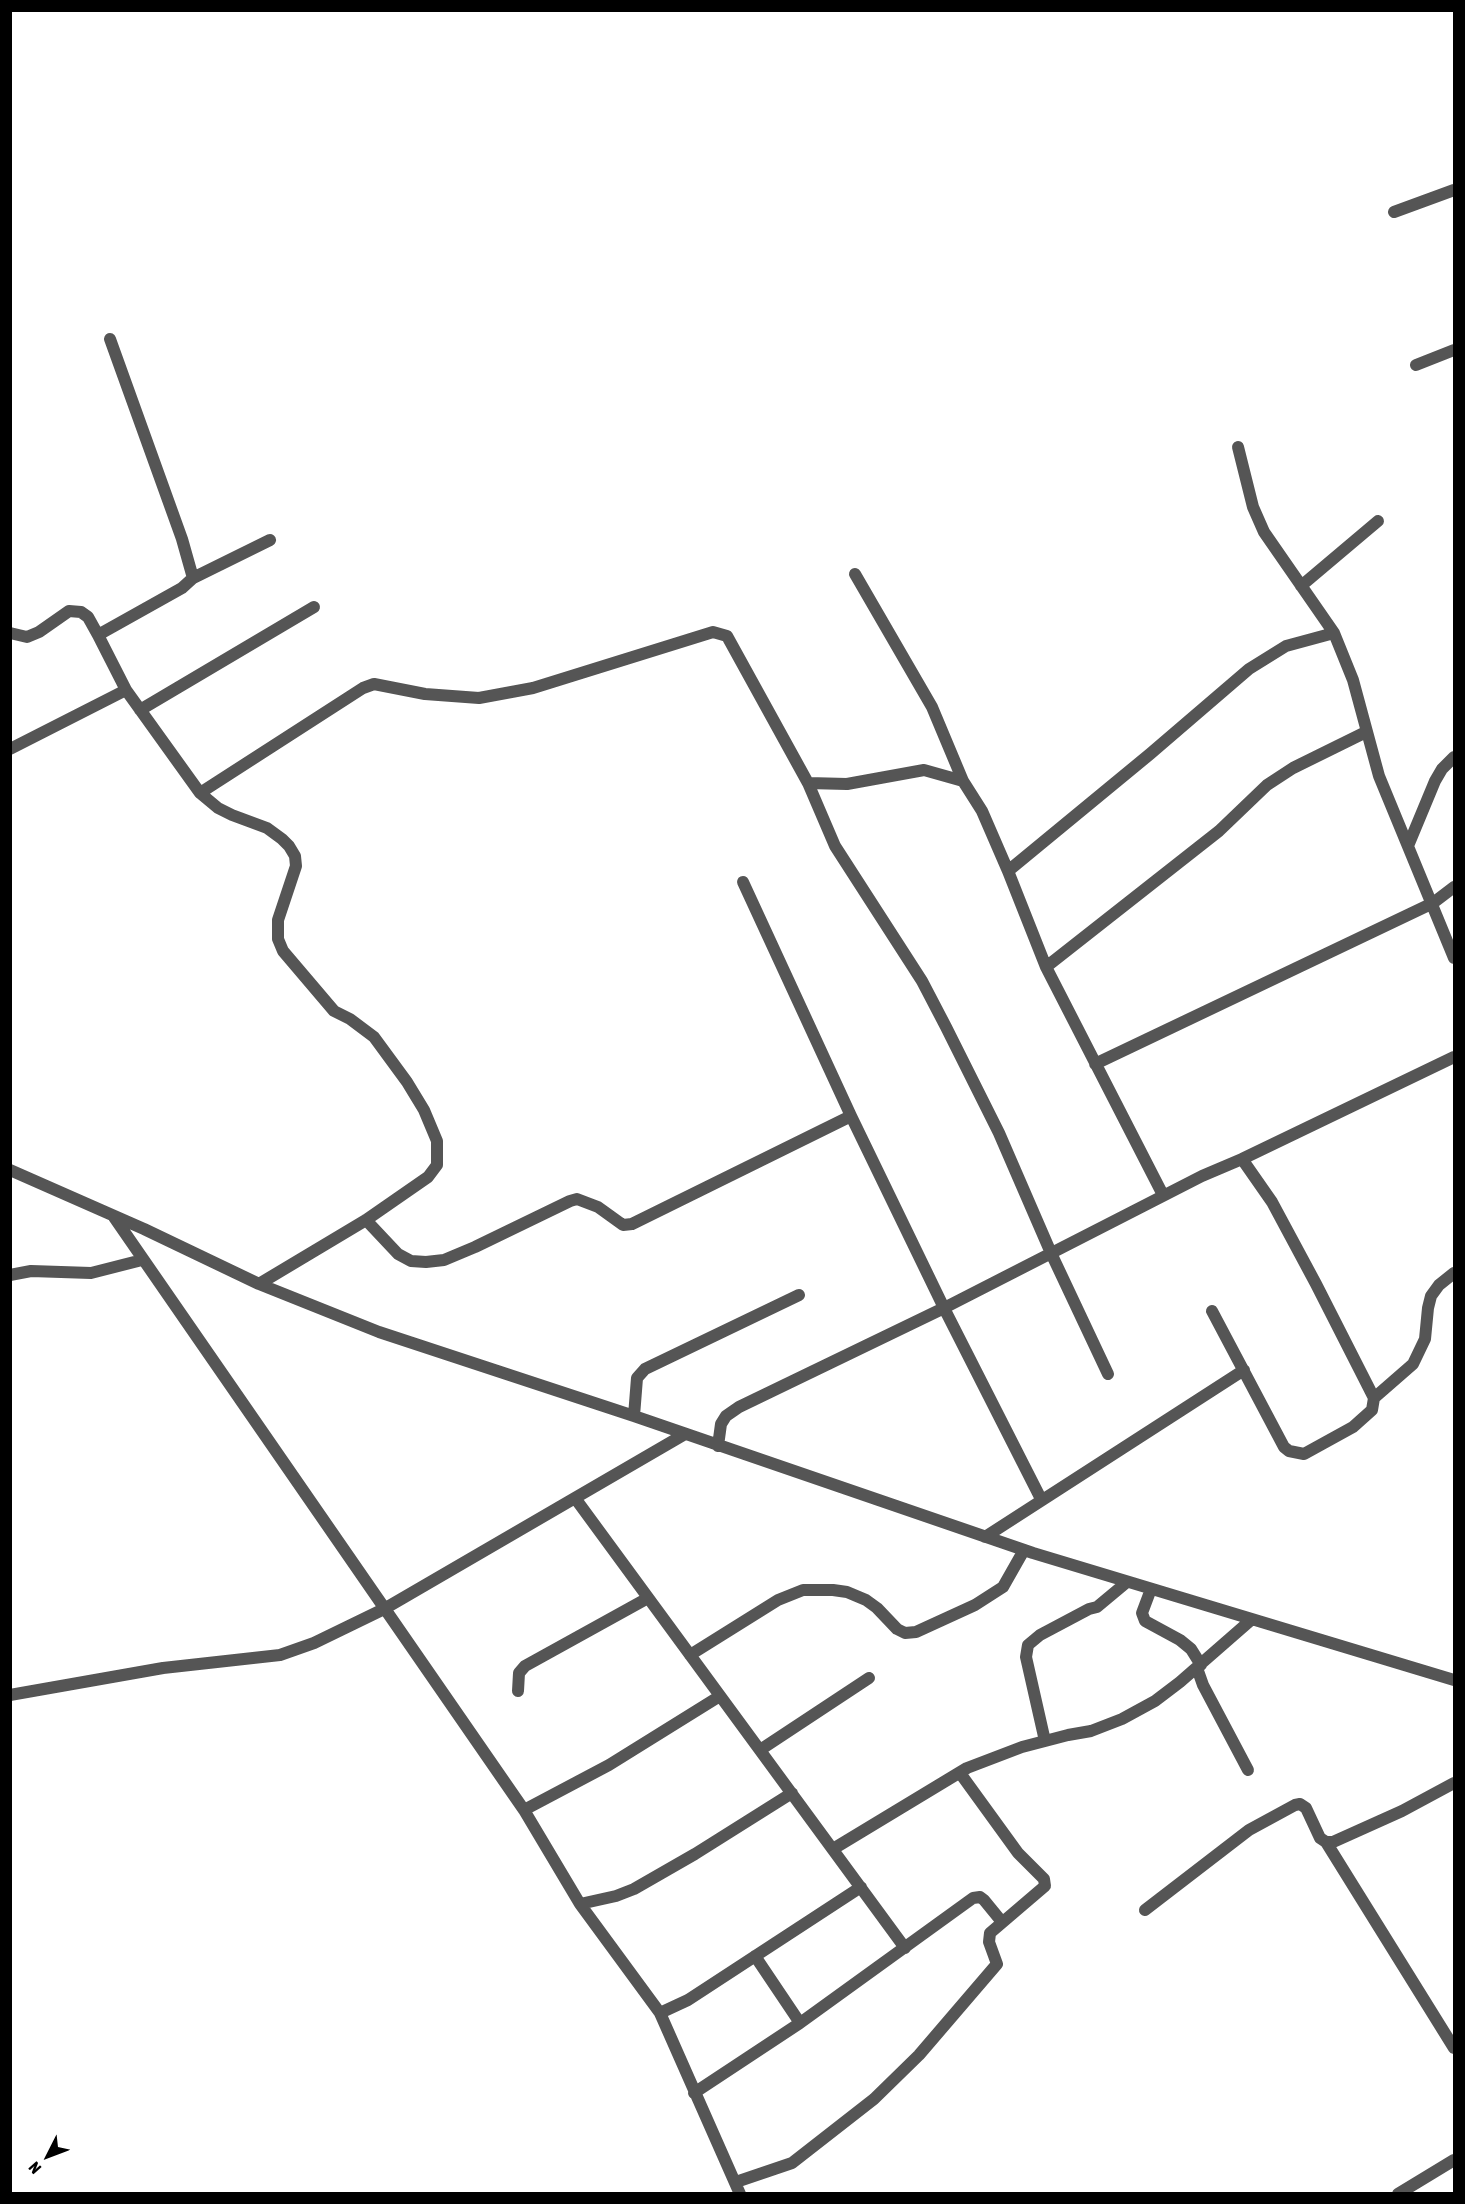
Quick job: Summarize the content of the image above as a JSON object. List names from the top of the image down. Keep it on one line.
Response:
{"north":"bottom left"}
